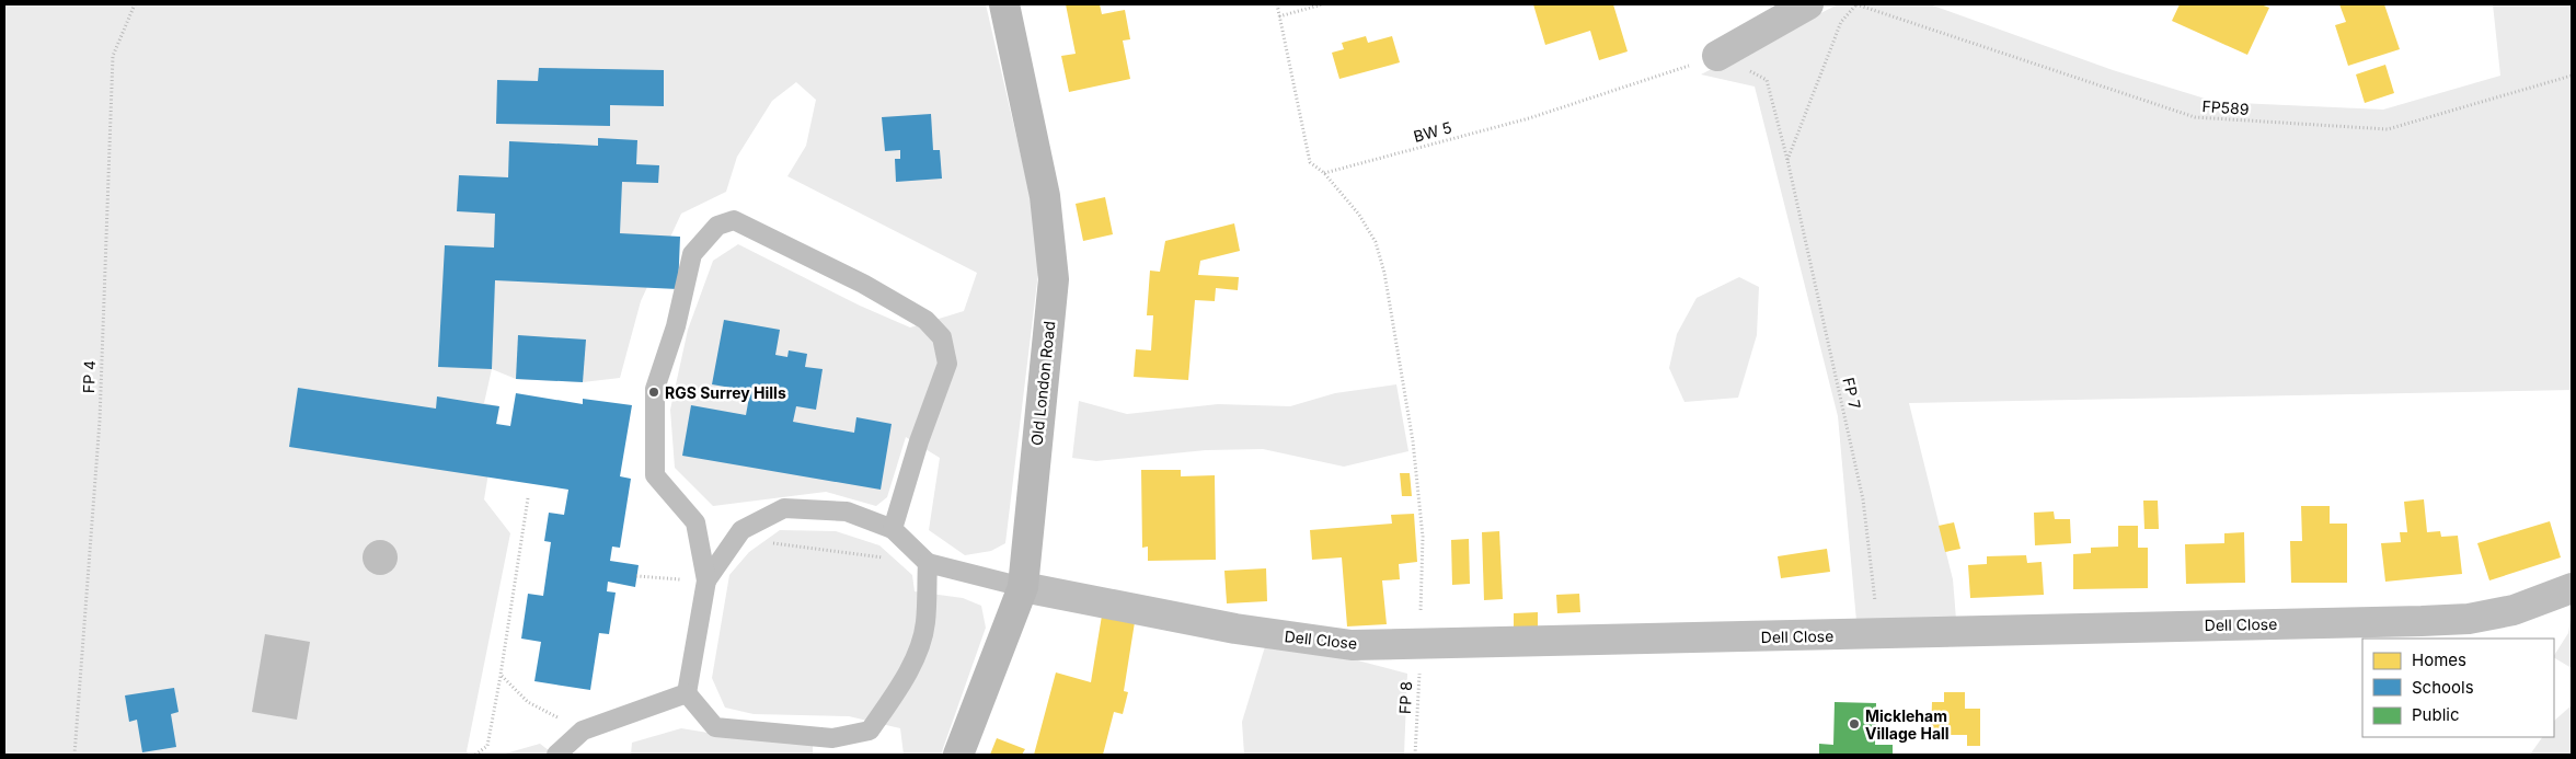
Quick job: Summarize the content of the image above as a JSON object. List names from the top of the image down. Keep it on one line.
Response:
{"streets":{"main road":["Old London Road"],"street":["Dell Close"],"path":["FP589","BW 5","FP 4","FP 7","FP 8"]},"crossings":[["BW 5","FP 7"],["BW 5","FP 8"],["Old London Road","Dell Close"],["FP 7","Dell Close"],["Dell Close","FP 8"]],"places":["RGS Surrey Hills","Mickleham Village Hall"],"legend":["Homes","Schools","Public"]}
